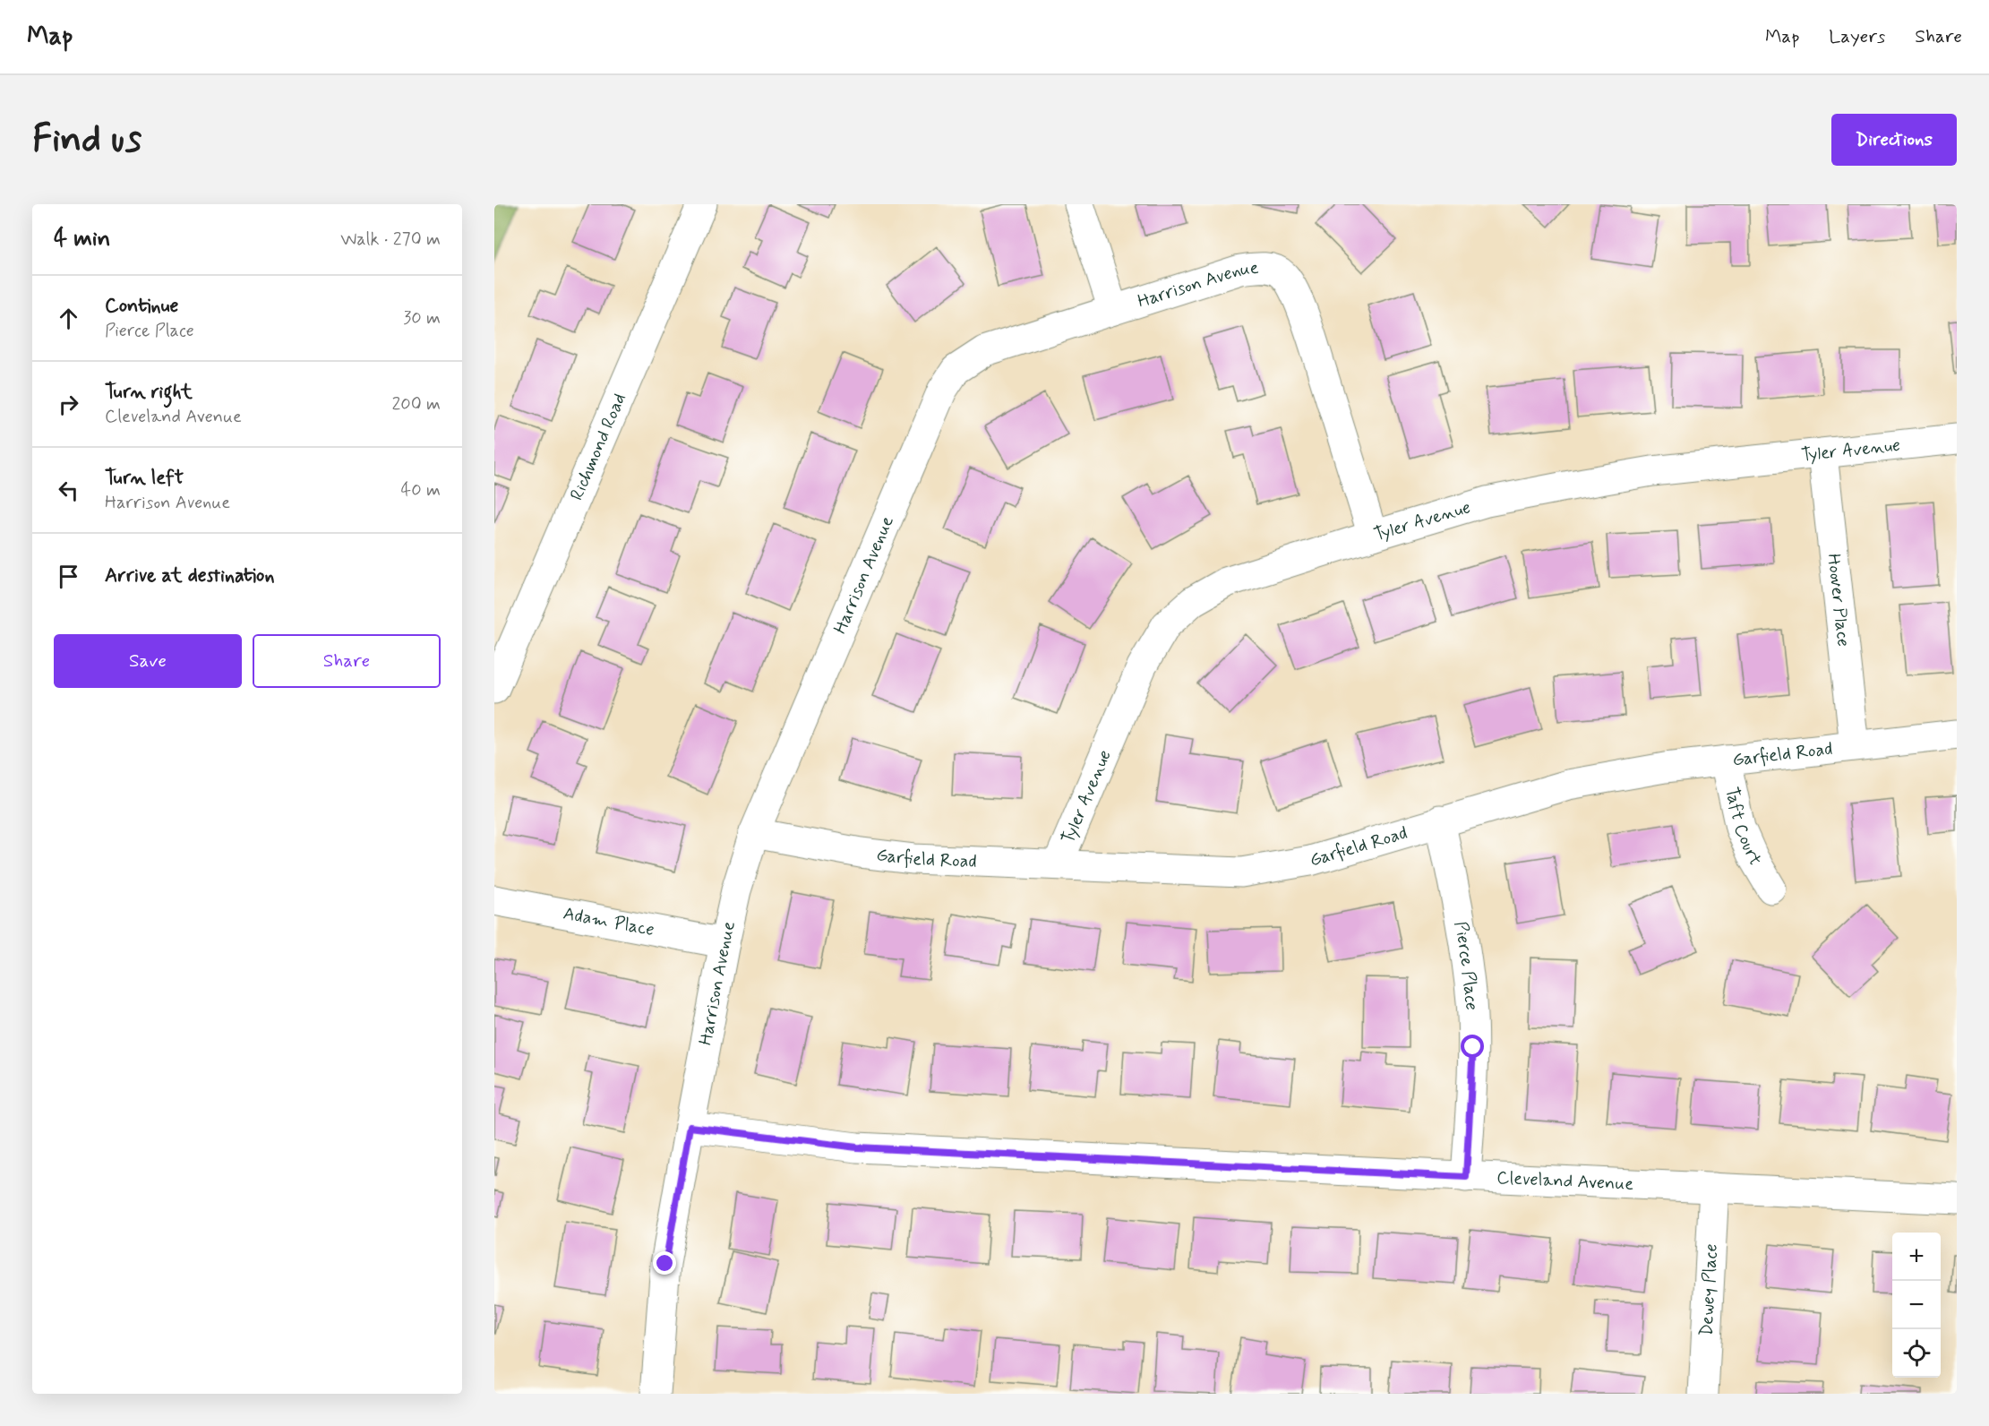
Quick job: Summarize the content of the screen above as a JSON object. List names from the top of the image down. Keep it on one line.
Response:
{"streets":{"street":["Harrison Avenue","Richmond Road","Tyler Avenue","Hoover Place","Garfield Road","Taft Court","Adam Place","Pierce Place","Cleveland Avenue","Dewey Place"]},"crossings":[["Harrison Avenue","Tyler Avenue"],["Harrison Avenue","Garfield Road"],["Harrison Avenue","Adam Place"],["Harrison Avenue","Cleveland Avenue"],["Tyler Avenue","Hoover Place"],["Tyler Avenue","Garfield Road"],["Hoover Place","Garfield Road"],["Garfield Road","Taft Court"],["Garfield Road","Pierce Place"],["Pierce Place","Cleveland Avenue"],["Cleveland Avenue","Dewey Place"]],"page":{"header":"Map","nav":["Map","Layers","Share"],"buttons":["Directions",["Save","Share"]],"title":"Find us","heading":["4 min","Walk · 270 m"],"list":[["Continue","Pierce Place","30 m"],["Turn right","Cleveland Avenue","200 m"],["Turn left","Harrison Avenue","40 m"],"Arrive at destination"],"map_buttons":["+","−"]}}
